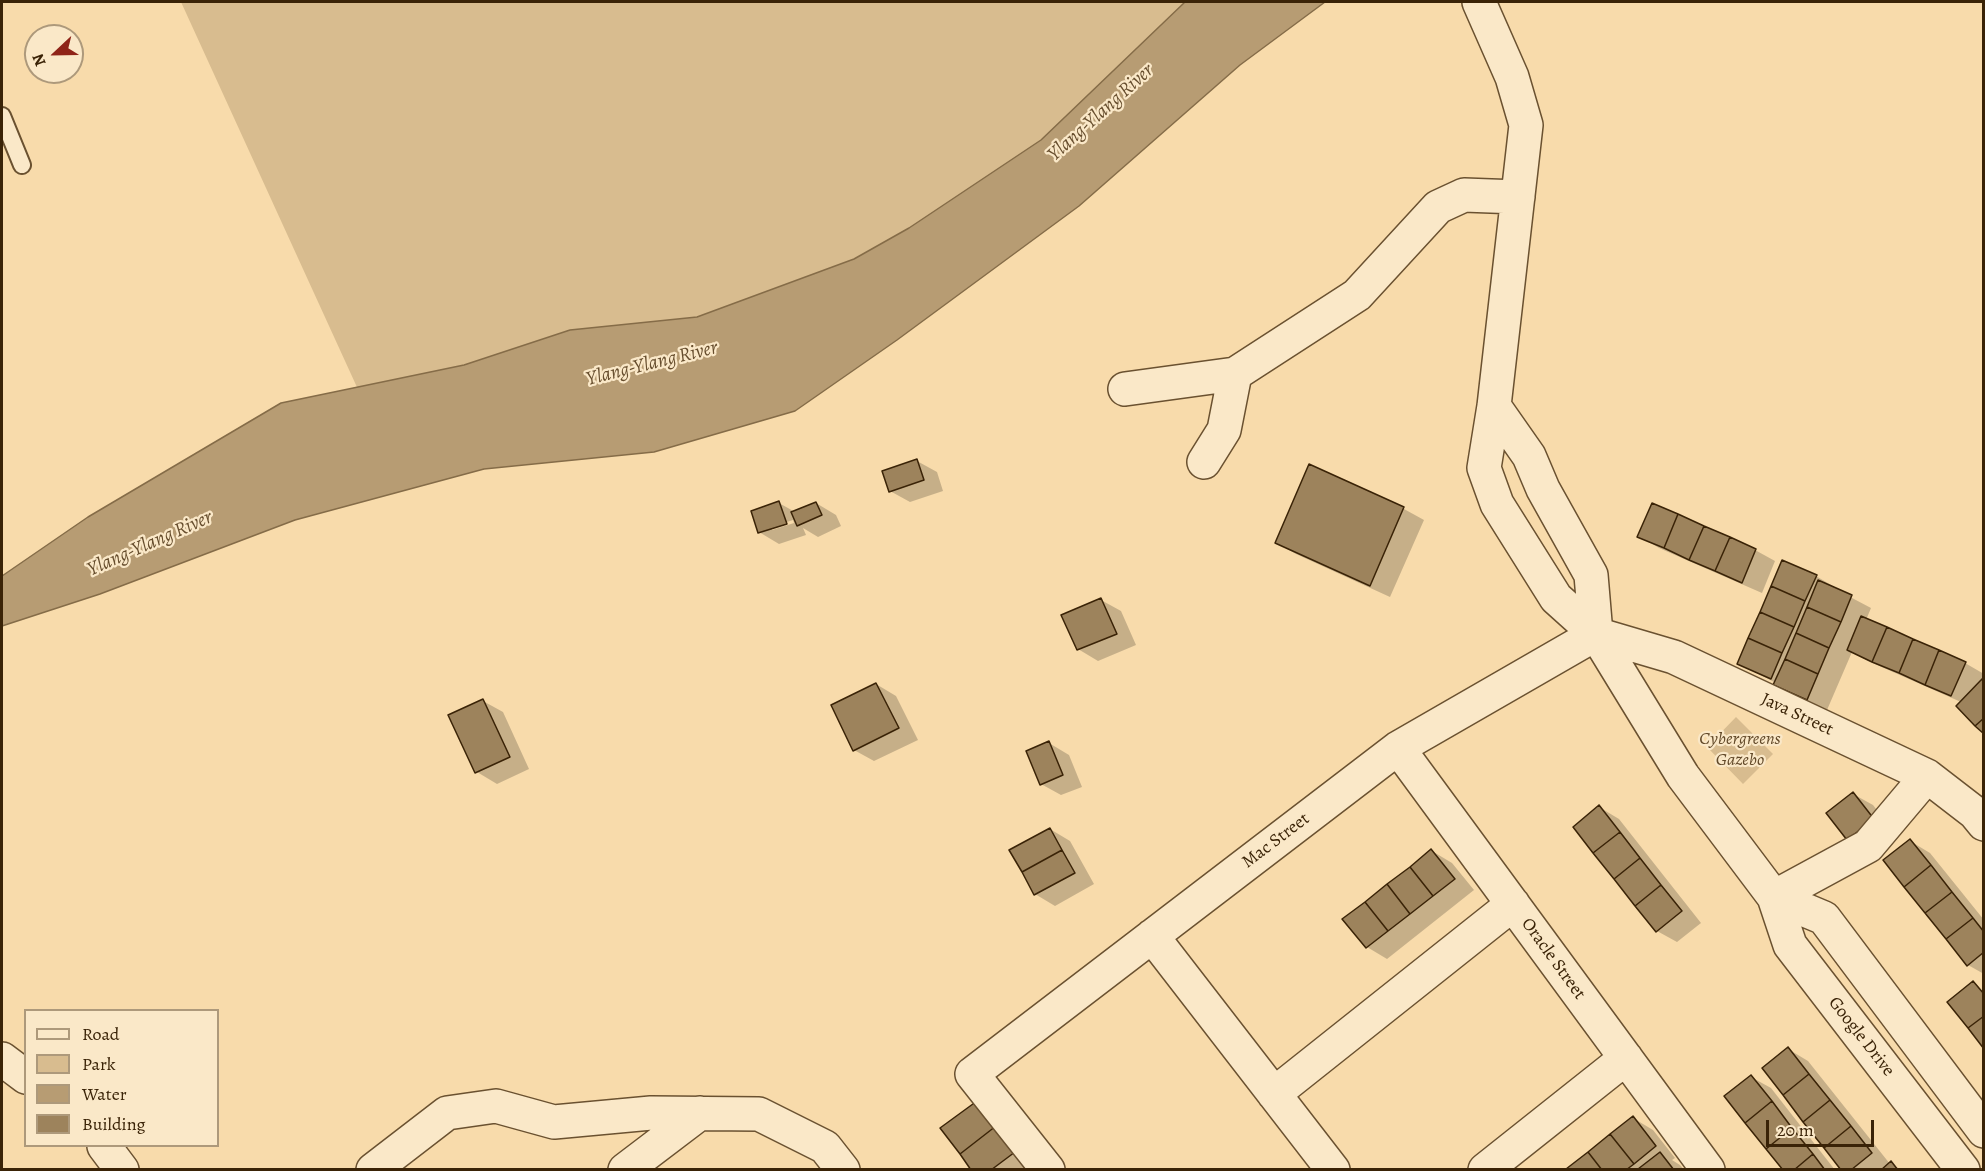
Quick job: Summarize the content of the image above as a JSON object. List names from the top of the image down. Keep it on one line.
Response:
{"streets":{"street":["Java Street","Mac Street","Oracle Street","Google Drive"]},"crossings":[["Java Street","Mac Street"],["Java Street","Google Drive"],["Mac Street","Oracle Street"],["Mac Street","Google Drive"]],"water":["Ylang-Ylang River"],"parks":["Cybergreens Gazebo"],"legend":["Road","Park","Water","Building"],"scale_bar":"20 m","north":"left"}
